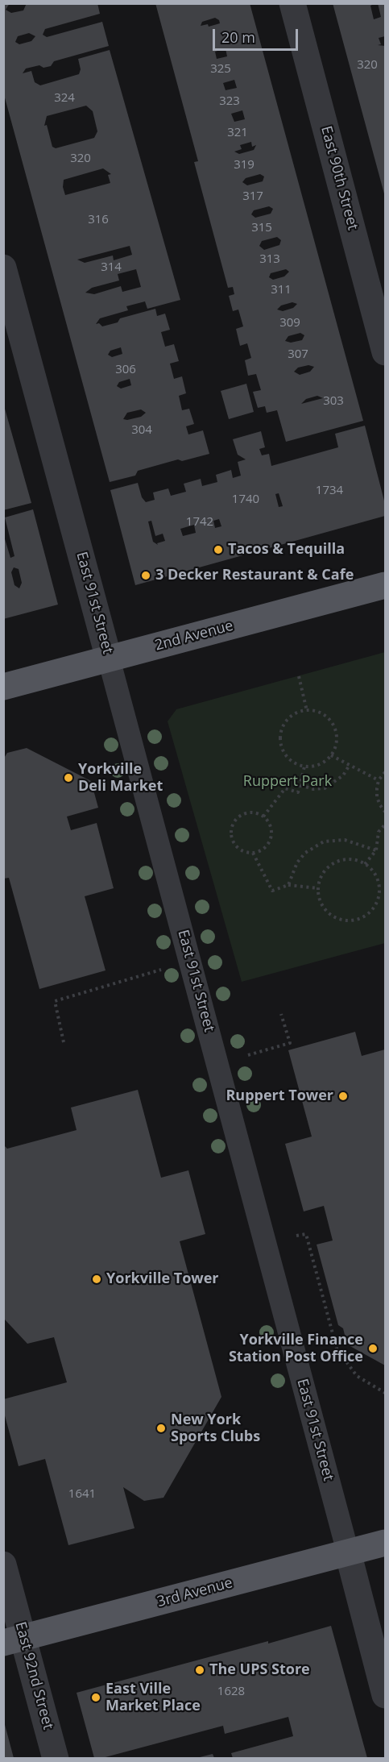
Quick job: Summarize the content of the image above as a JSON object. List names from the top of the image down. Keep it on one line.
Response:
{"streets":{"main road":["2nd Avenue","3rd Avenue"],"street":["East 90th Street","East 91st Street","East 92nd Street"]},"crossings":[["East 91st Street","2nd Avenue"],["East 91st Street","3rd Avenue"],["3rd Avenue","East 92nd Street"]],"parks":["Ruppert Park"],"places":["Tacos & Tequilla","3 Decker Restaurant & Cafe","Yorkville Deli Market","Ruppert Tower","Yorkville Tower","Yorkville Finance Station Post Office","New York Sports Clubs","The UPS Store","East Ville Market Place"],"house_numbers":["320","325","324","323","321","320","319","317","316","315","313","314","311","309","307","306","303","304","1734","1740","1742","1641","1628"],"scale_bar":"20 m"}
